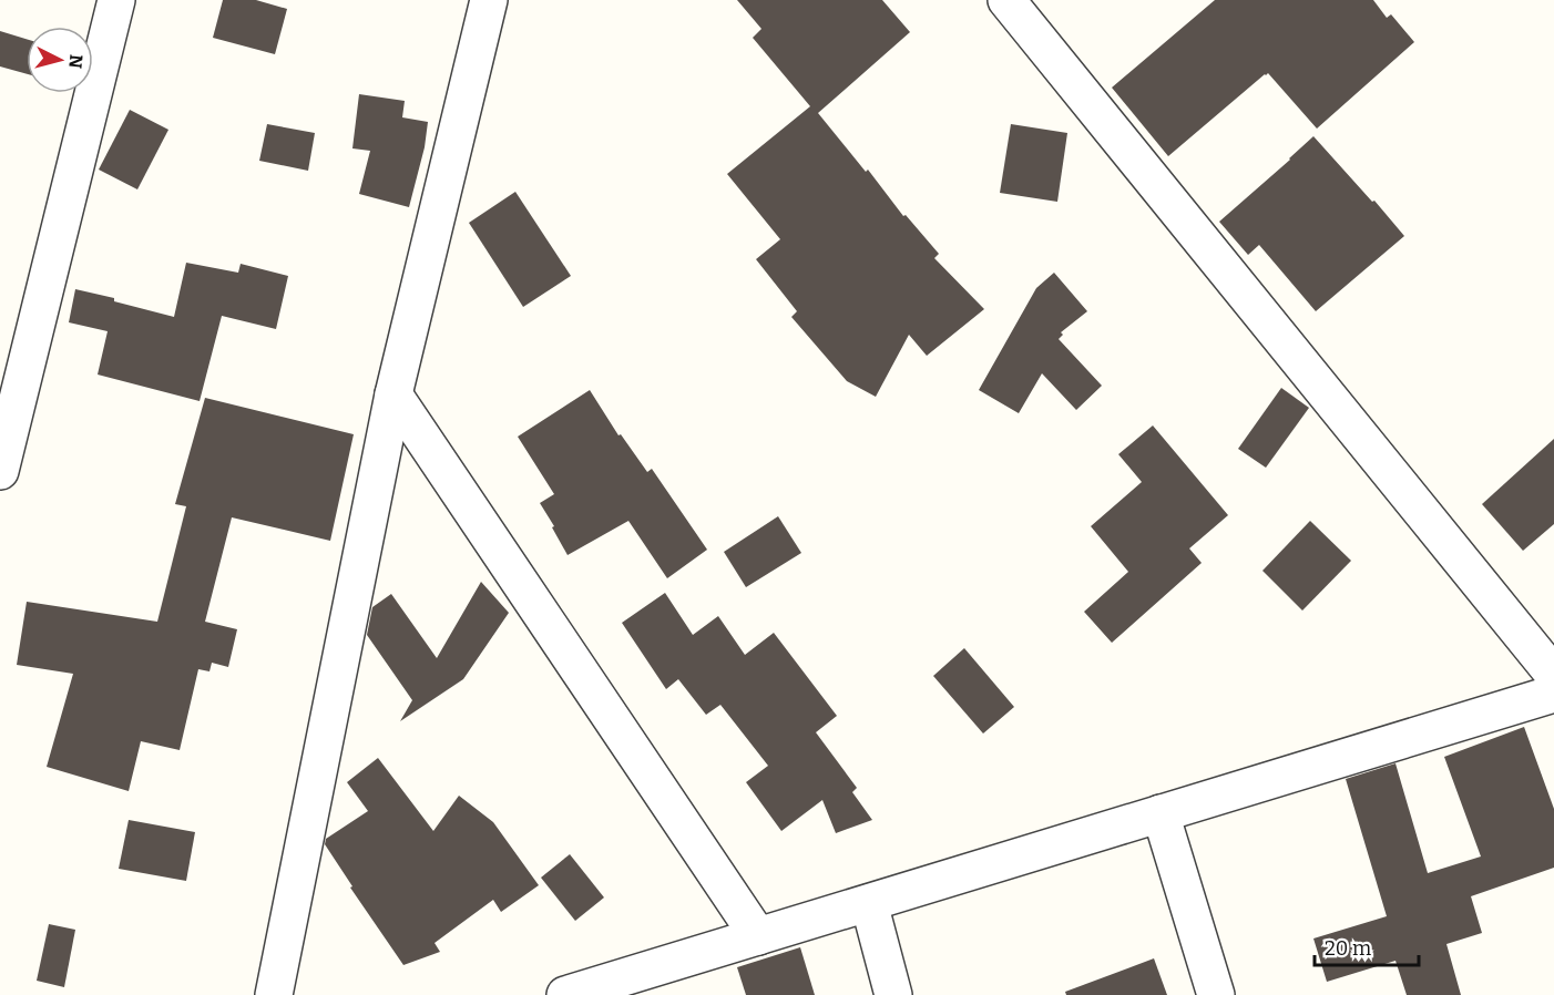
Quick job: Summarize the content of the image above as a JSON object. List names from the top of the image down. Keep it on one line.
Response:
{"scale_bar":"20 m","north":"right"}
